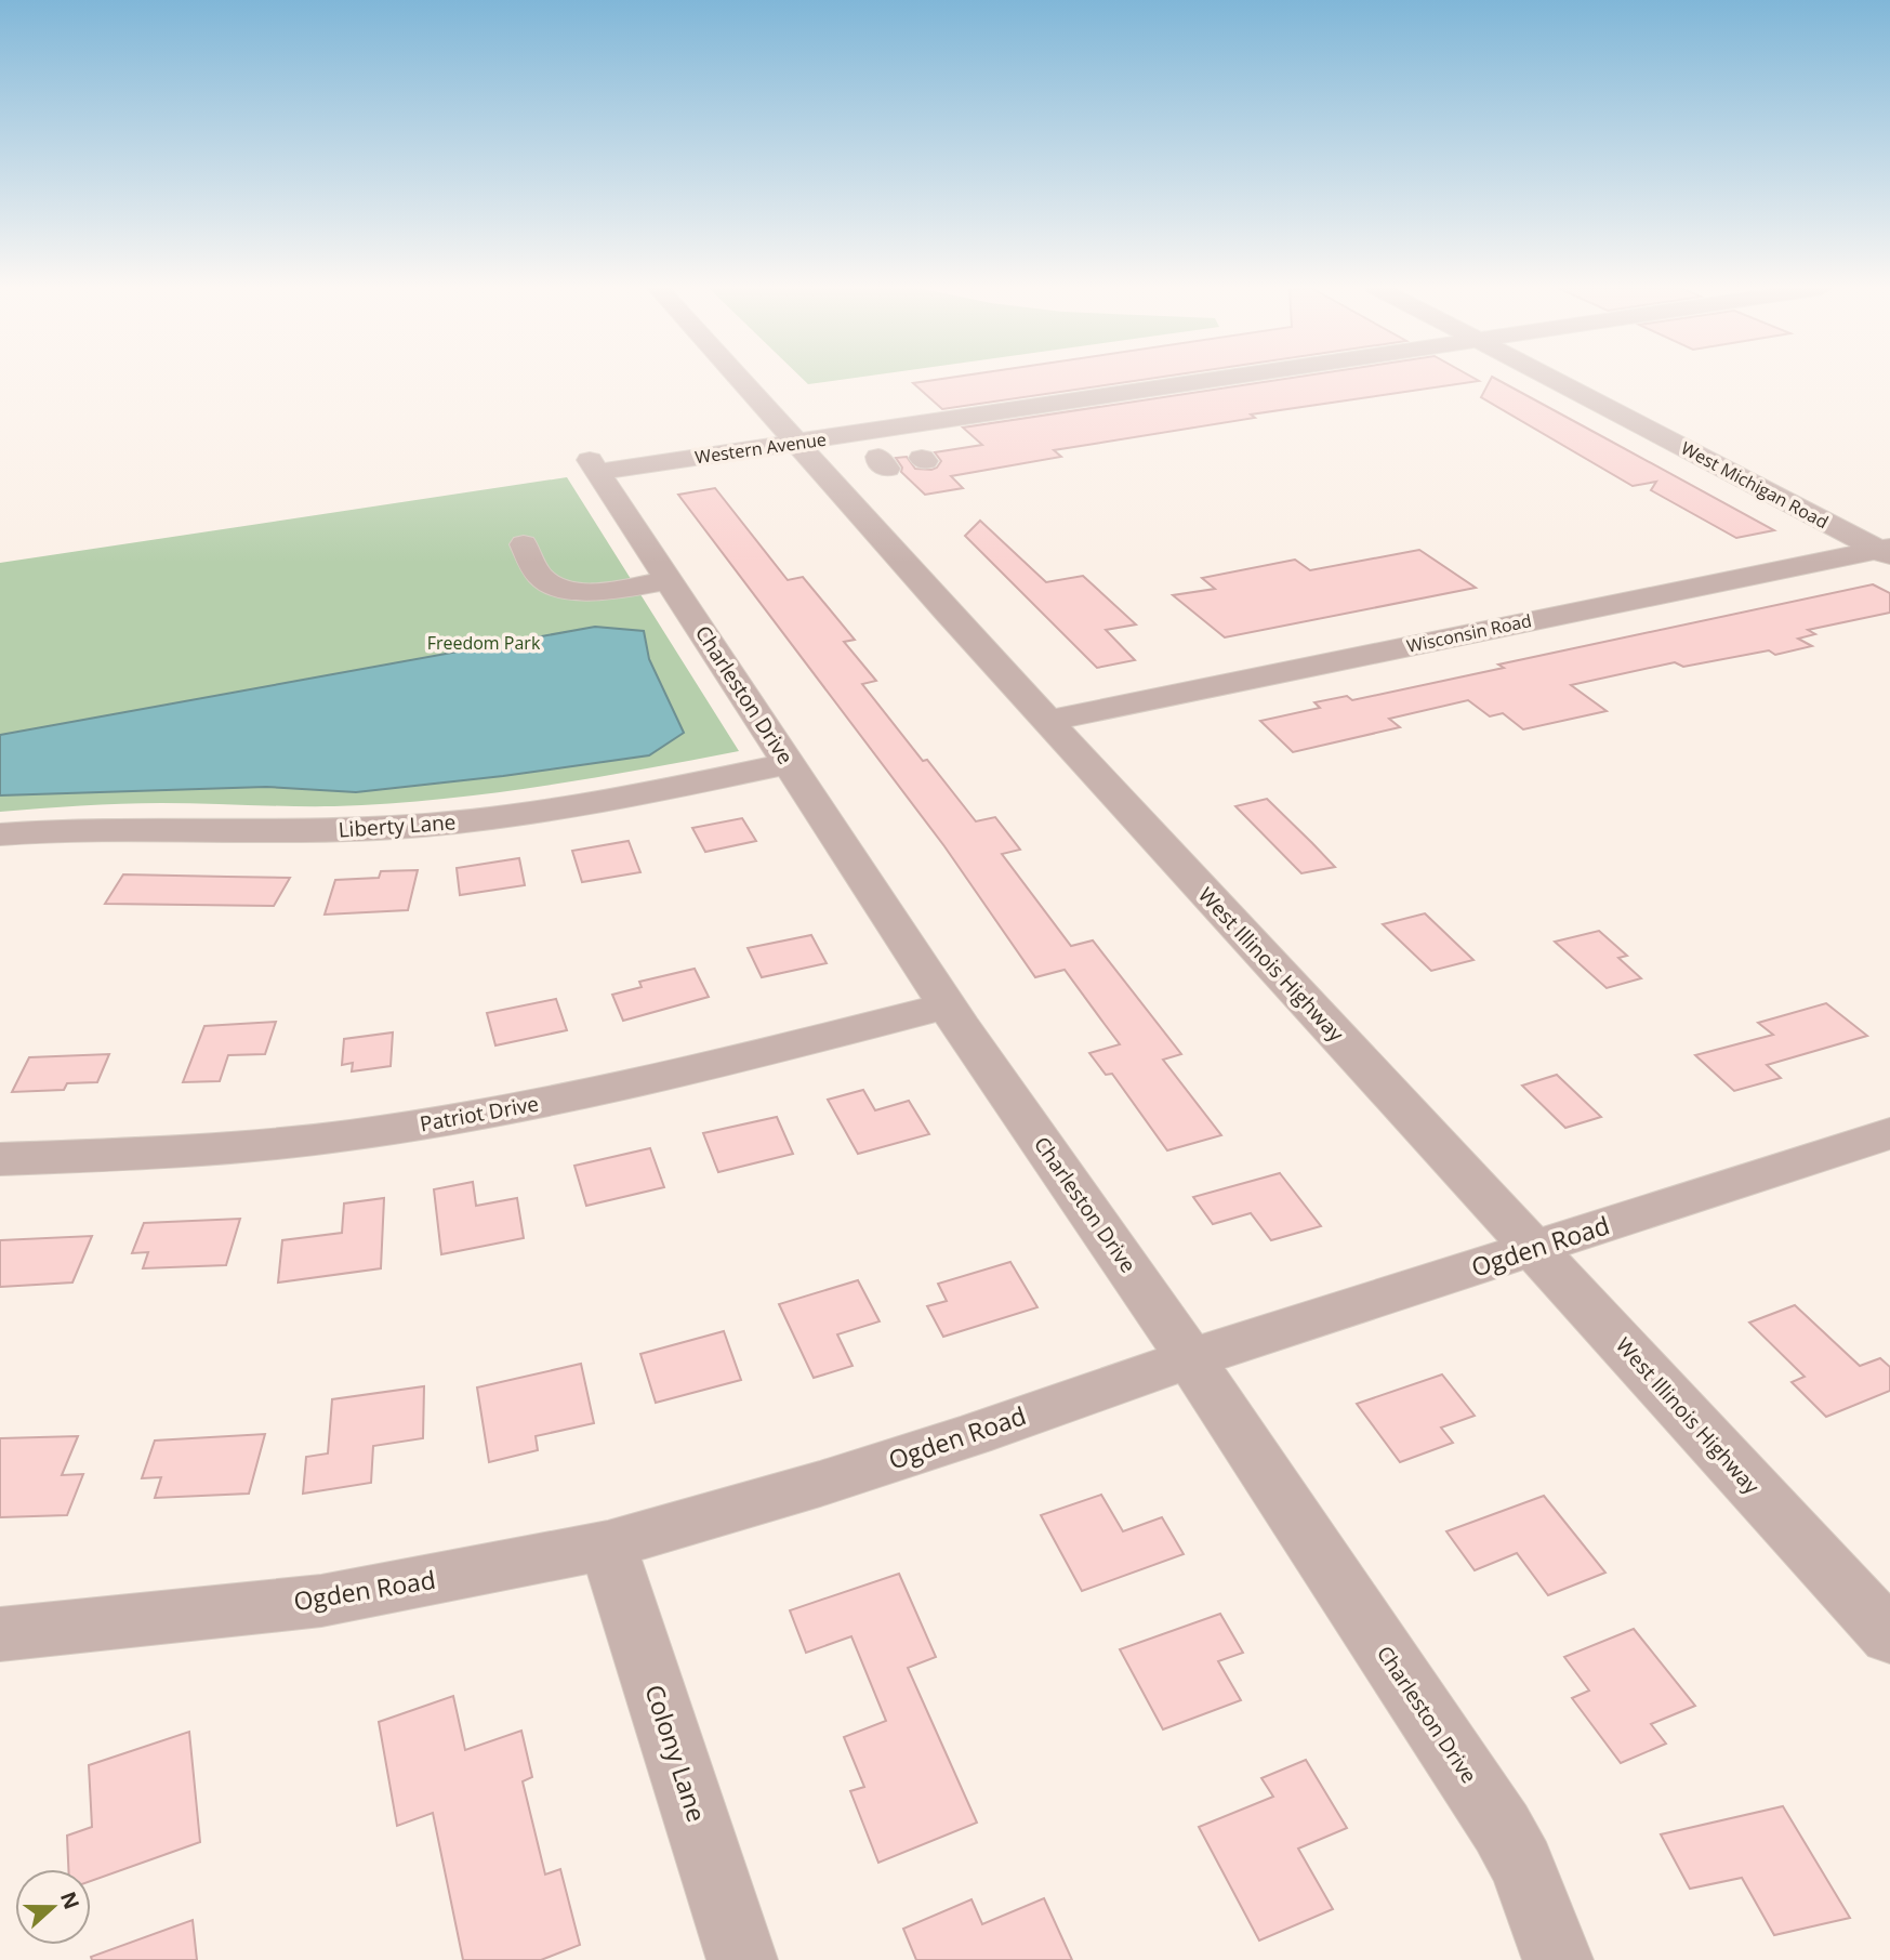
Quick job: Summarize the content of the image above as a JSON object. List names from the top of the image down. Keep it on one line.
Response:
{"streets":{"street":["Western Avenue","West Michigan Road","Wisconsin Road","Charleston Drive","Liberty Lane","West Illinois Highway","Patriot Drive","Ogden Road","Colony Lane"]},"crossings":[["Western Avenue","Charleston Drive"],["Western Avenue","West Illinois Highway"],["West Michigan Road","Wisconsin Road"],["Wisconsin Road","West Illinois Highway"],["Charleston Drive","Liberty Lane"],["Charleston Drive","Patriot Drive"],["Charleston Drive","Ogden Road"],["West Illinois Highway","Ogden Road"],["Ogden Road","Colony Lane"]],"parks":["Freedom Park"],"north":"right"}
